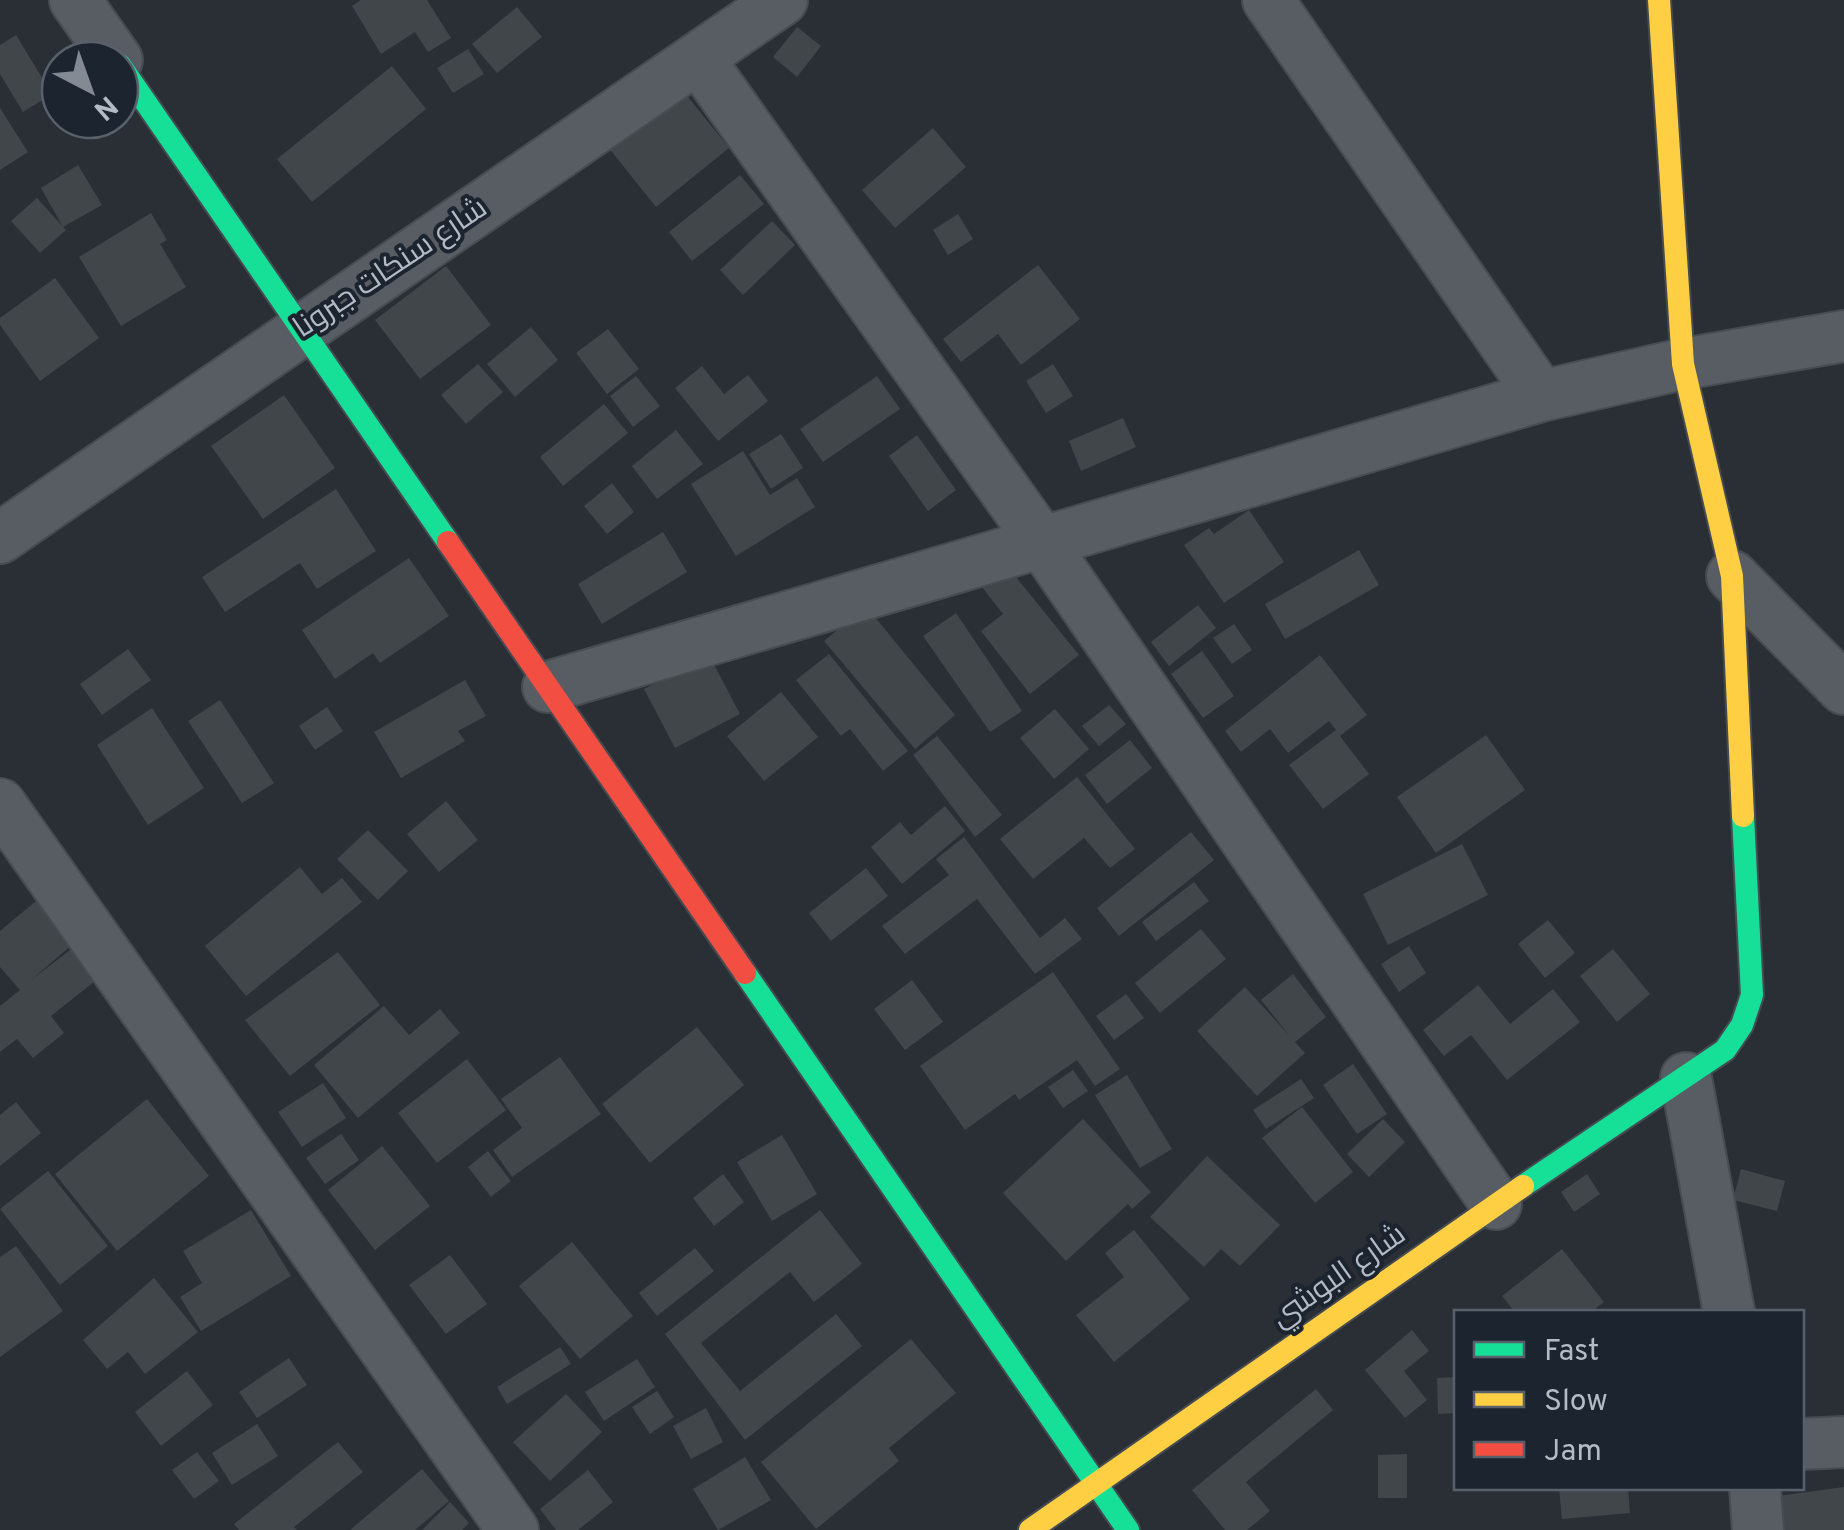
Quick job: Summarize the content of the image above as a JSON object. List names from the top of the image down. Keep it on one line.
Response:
{"streets":{"street":["شارع سنكات جبرونا","شارع البوشي"]},"legend":["Fast","Slow","Jam"],"north":"bottom right"}
